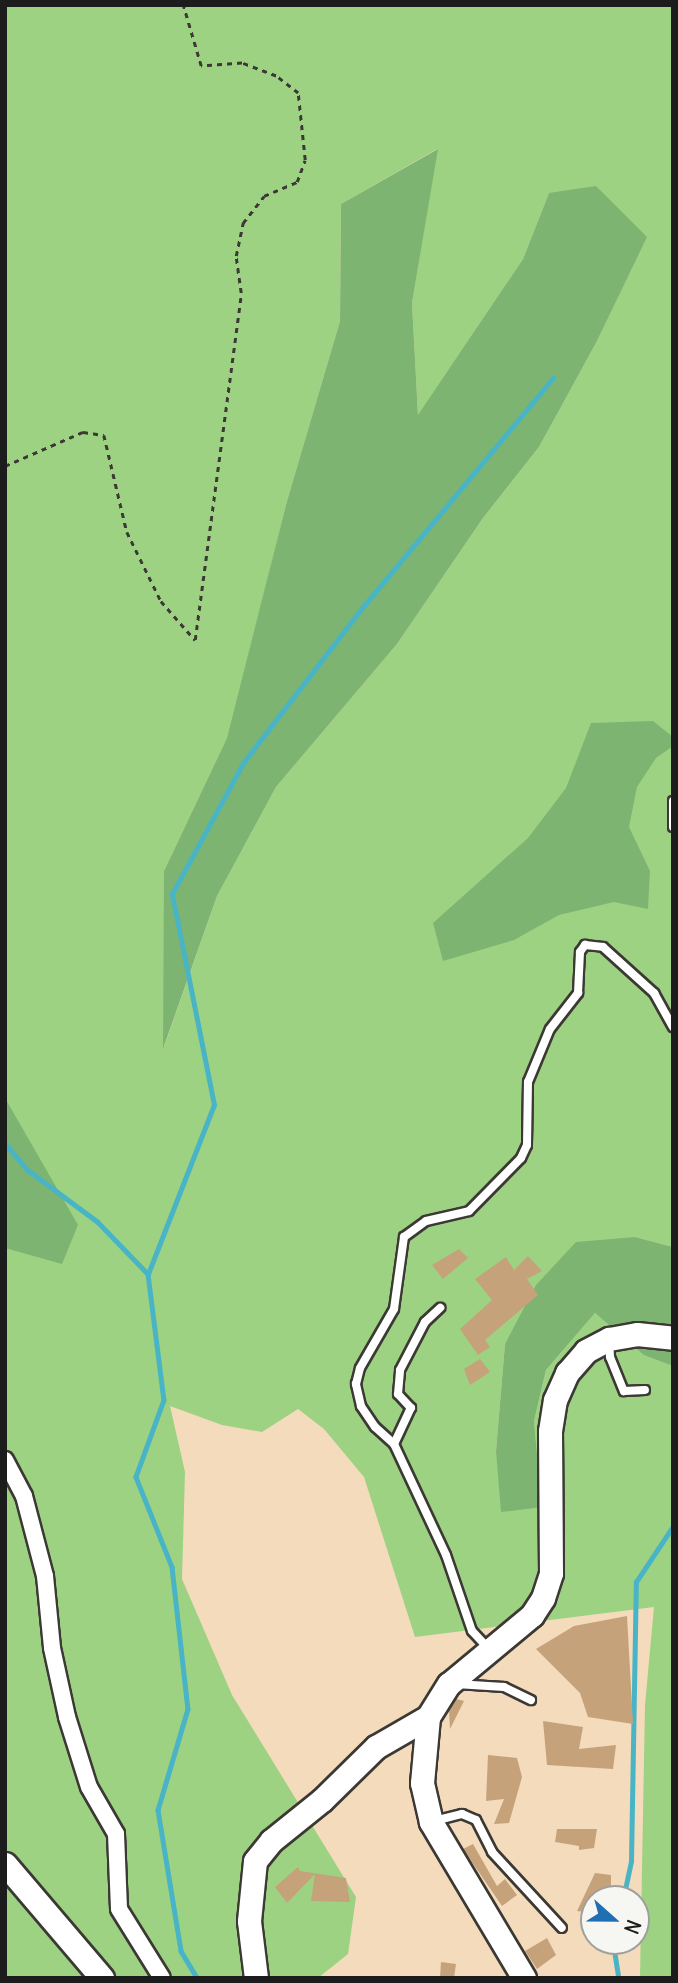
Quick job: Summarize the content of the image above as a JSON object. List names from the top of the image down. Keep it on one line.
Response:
{"north":"right"}
